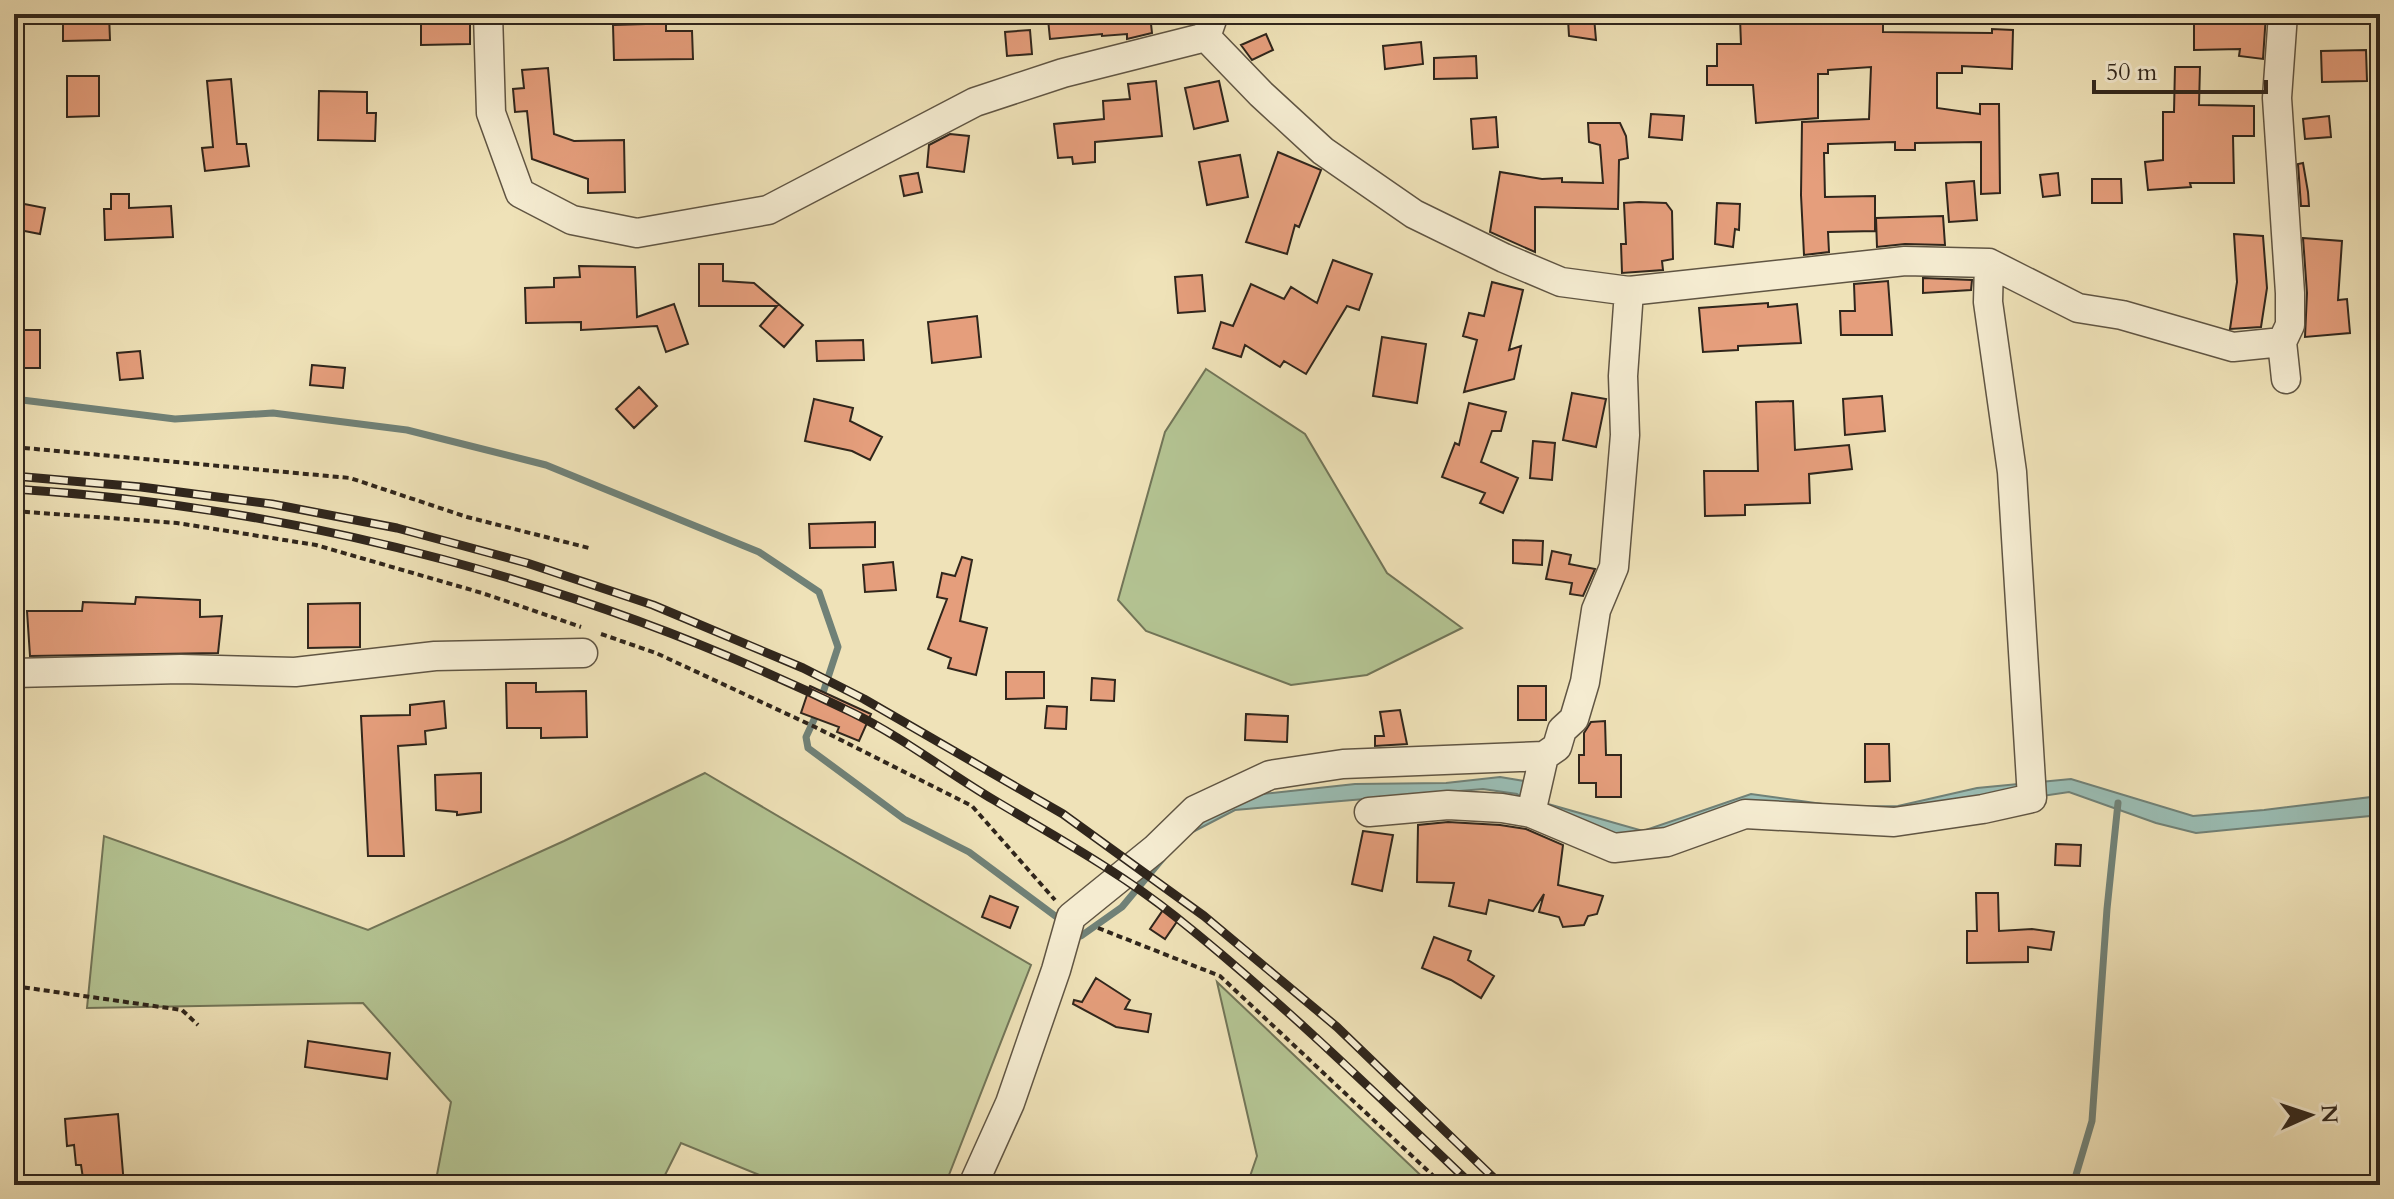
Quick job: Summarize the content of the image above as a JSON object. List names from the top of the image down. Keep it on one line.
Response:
{"scale_bar":"50 m","north":"right"}
